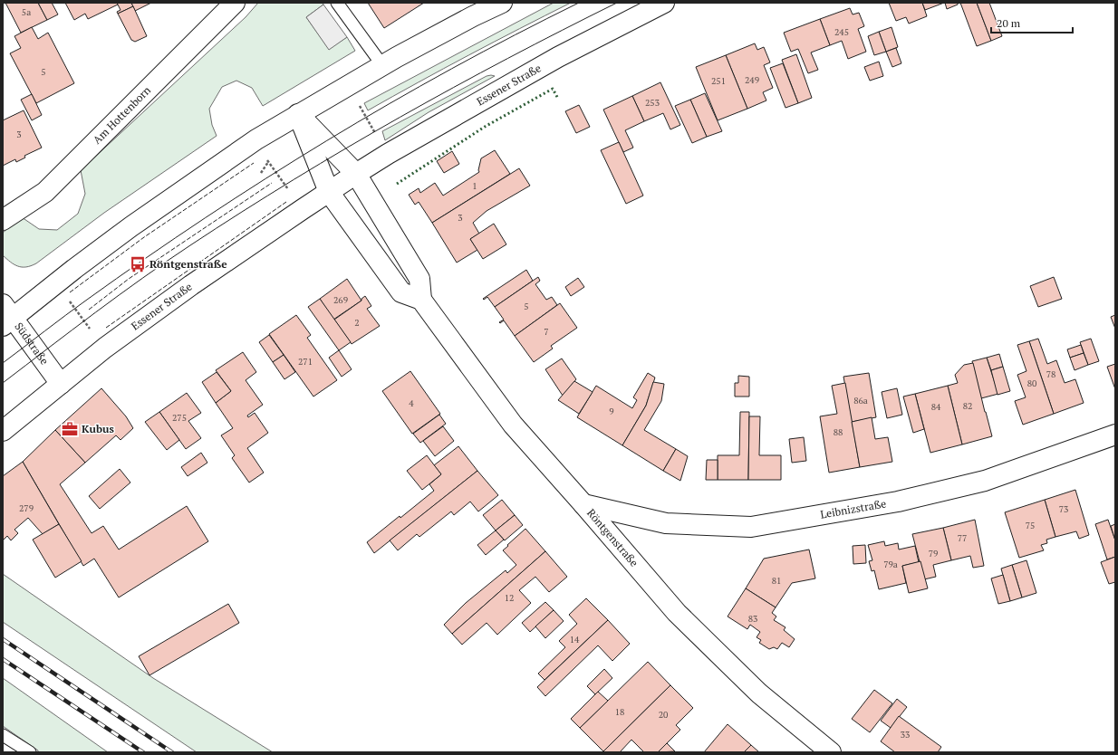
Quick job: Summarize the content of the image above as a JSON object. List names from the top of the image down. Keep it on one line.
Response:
{"streets":{"street":["Essener Straße","Am Hottenborn","Südstraße","Leibnizstraße","Röntgenstraße"]},"crossings":[["Essener Straße","Südstraße"],["Leibnizstraße","Röntgenstraße"]],"places":{"bus stop":["Röntgenstraße"],"office":["Kubus"]},"house_numbers":["5a","245","5","249","251","253","3","1","3","269","5","2","7","271","78","80","86a","4","82","84","9","275","88","279","73","75","77","79","79a","81","12","83","14","18","20","33"],"scale_bar":"20 m"}
